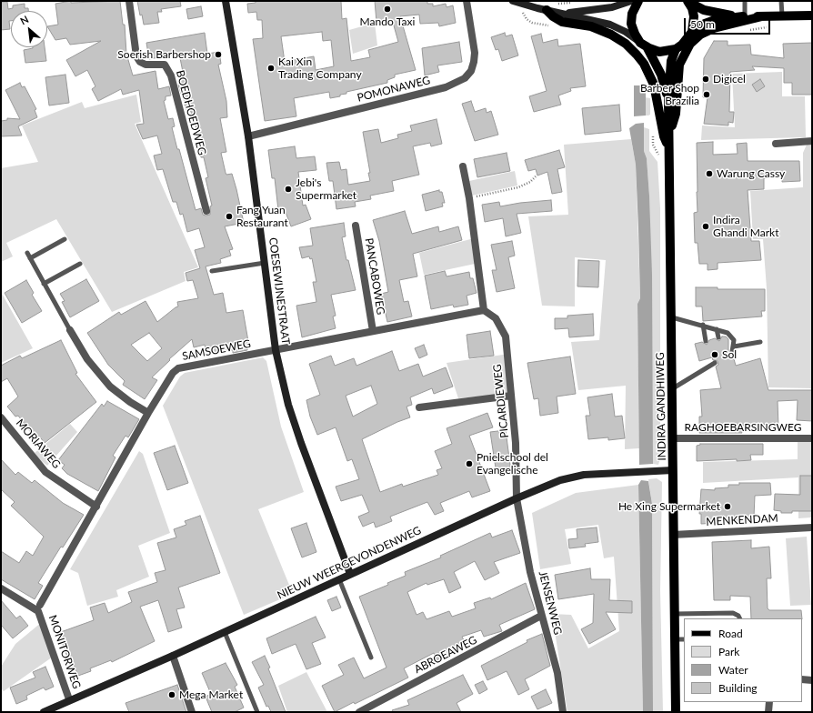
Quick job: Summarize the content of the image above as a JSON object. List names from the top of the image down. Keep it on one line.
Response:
{"streets":{"main road":["INDIRA GANDHIWEG"],"street":["POMONAWEG","BOEDHOEDWEG","PANCABOWEG","COESEWIJNESTRAAT","SAMSOEWEG","PICARDIEWEG","RAGHOEBARSINGWEG","MORIAWEG","MENKENDAM","NIEUW WEERGEVONDENWEG","JENSENWEG","MONITORWEG","ABROEAWEG"]},"crossings":[["POMONAWEG","COESEWIJNESTRAAT"],["PANCABOWEG","SAMSOEWEG"],["COESEWIJNESTRAAT","SAMSOEWEG"],["COESEWIJNESTRAAT","NIEUW WEERGEVONDENWEG"],["SAMSOEWEG","PICARDIEWEG"],["SAMSOEWEG","MORIAWEG"],["PICARDIEWEG","NIEUW WEERGEVONDENWEG"],["PICARDIEWEG","JENSENWEG"],["INDIRA GANDHIWEG","RAGHOEBARSINGWEG"],["INDIRA GANDHIWEG","MENKENDAM"],["INDIRA GANDHIWEG","NIEUW WEERGEVONDENWEG"],["NIEUW WEERGEVONDENWEG","JENSENWEG"],["NIEUW WEERGEVONDENWEG","MONITORWEG"],["JENSENWEG","ABROEAWEG"]],"places":["Mando Taxi","Soerish Barbershop","Kai Xin Trading Company","Digicel","Barber Shop Brazilia","Warung Cassy","Jebi's Supermarket","Fang Yuan Restaurant","Indira Ghandi Markt","Sol","Pnielschool del Evangelische","He Xing Supermarket","Mega Market"],"legend":["Road","Park","Water","Building"],"scale_bar":"50 m","north":"top left"}
